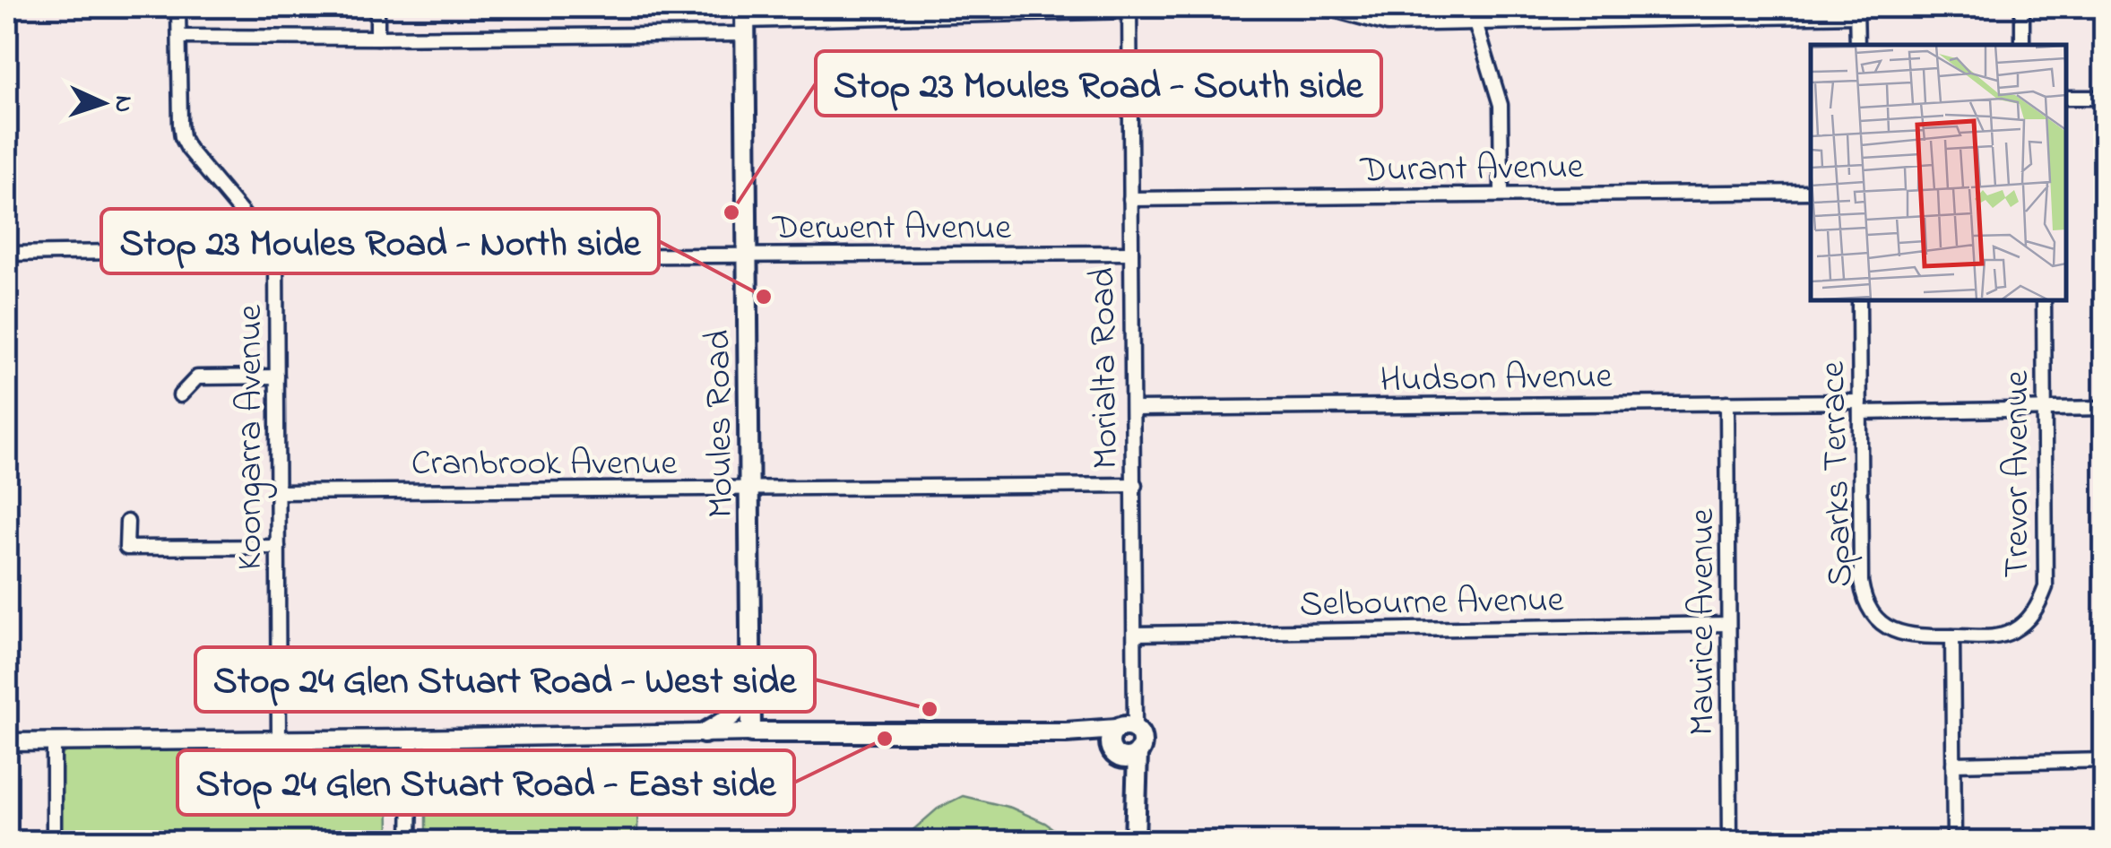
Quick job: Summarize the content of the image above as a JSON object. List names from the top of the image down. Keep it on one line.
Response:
{"streets":{"main road":["Moules Road"],"street":["Durant Avenue","Derwent Avenue","Morialta Road","Hudson Avenue","Koongarra Avenue","Cranbrook Avenue","Sparks Terrace","Trevor Avenue","Selbourne Avenue","Maurice Avenue"]},"crossings":[["Durant Avenue","Morialta Road"],["Derwent Avenue","Morialta Road"],["Derwent Avenue","Moules Road"],["Derwent Avenue","Koongarra Avenue"],["Morialta Road","Hudson Avenue"],["Morialta Road","Cranbrook Avenue"],["Morialta Road","Selbourne Avenue"],["Hudson Avenue","Sparks Terrace"],["Hudson Avenue","Trevor Avenue"],["Hudson Avenue","Maurice Avenue"],["Moules Road","Cranbrook Avenue"],["Koongarra Avenue","Cranbrook Avenue"],["Sparks Terrace","Trevor Avenue"],["Selbourne Avenue","Maurice Avenue"]],"places":["Stop 23 Moules Road - South side","Stop 23 Moules Road - North side","Stop 24 Glen Stuart Road - West side","Stop 24 Glen Stuart Road - East side"],"north":"right"}
